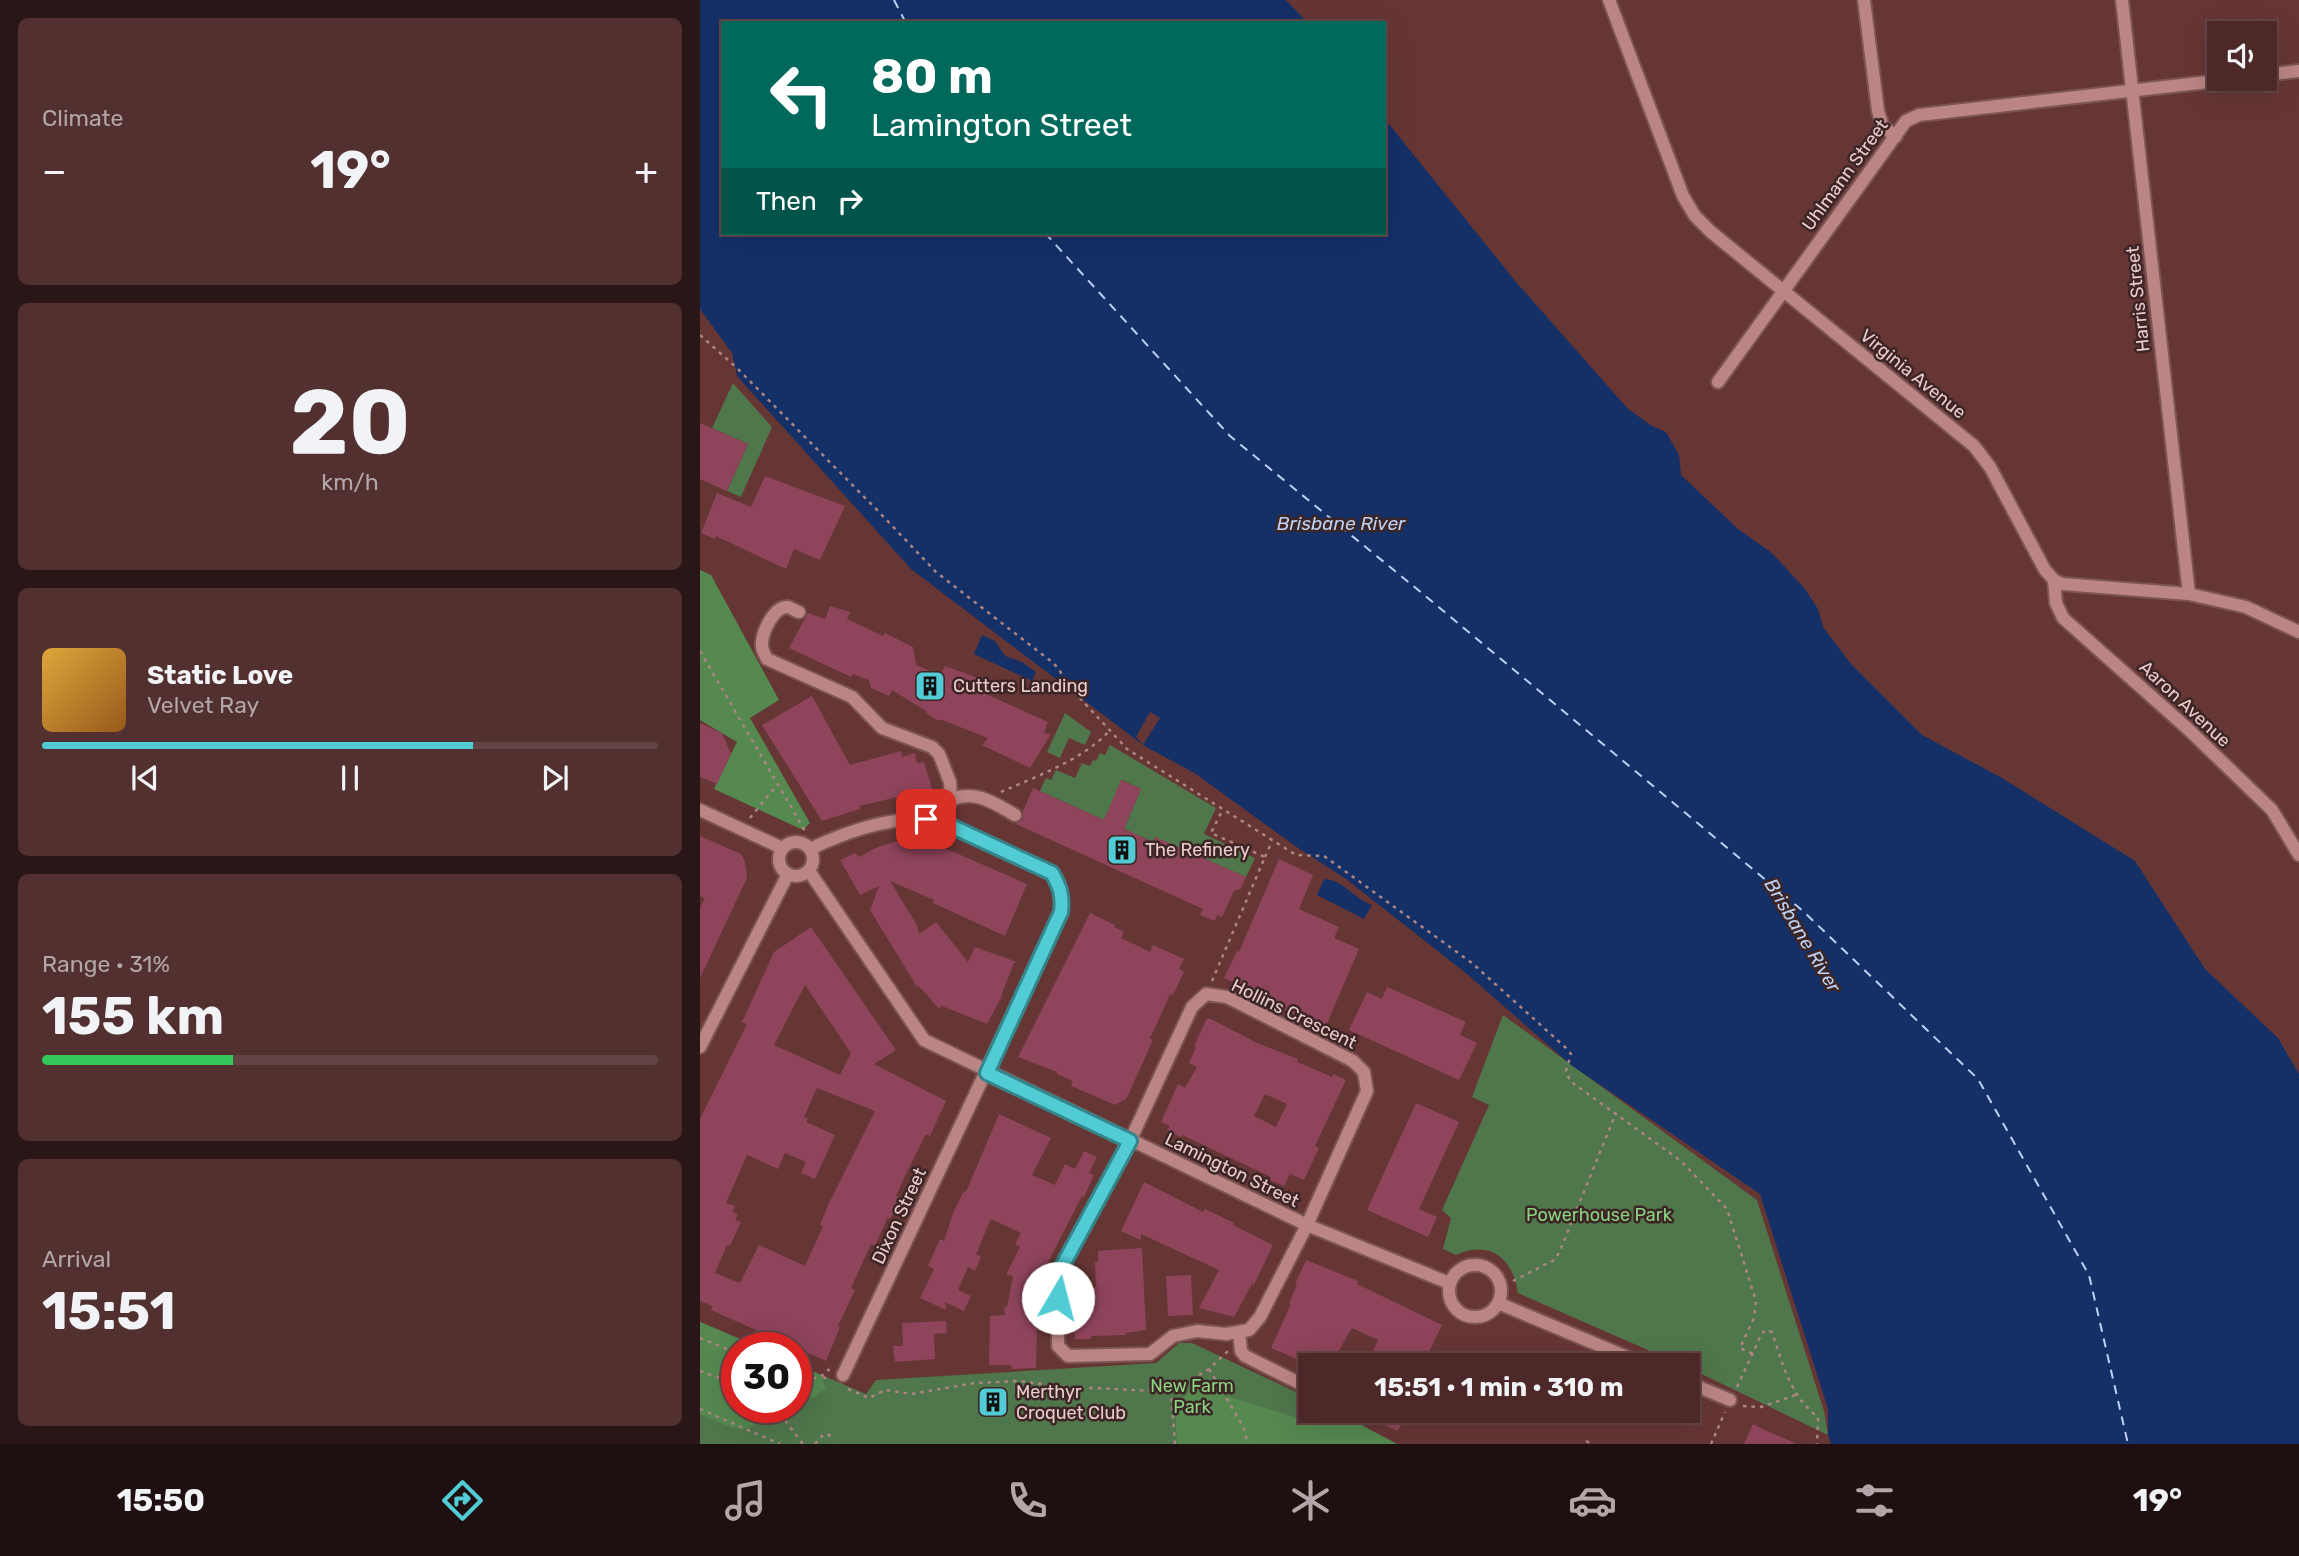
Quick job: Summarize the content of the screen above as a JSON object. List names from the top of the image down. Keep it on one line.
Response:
{"streets":{"street":["Uhlmann Street","Harris Street","Virginia Avenue","Aaron Avenue","Hollins Crescent","Lamington Street","Dixon Street"]},"crossings":[["Uhlmann Street","Harris Street"],["Uhlmann Street","Virginia Avenue"],["Virginia Avenue","Aaron Avenue"],["Hollins Crescent","Lamington Street"],["Lamington Street","Dixon Street"]],"water":["Brisbane River"],"parks":["Powerhouse Park","New Farm Park"],"places":{"building":["Cutters Landing","The Refinery","Merthyr Croquet Club"]},"page":{"tile":["Climate",["20","km/h"],["Range · 31%","155 km"],["Arrival","15:51"]],"turn":["80 m","Lamington Street"],"heat":["−","19°","+"],"then":"Then","song":["Static Love","Velvet Ray"],"limit":"30","trip":"15:51 · 1 min · 310 m","tabs":["15:50","19°"]}}
